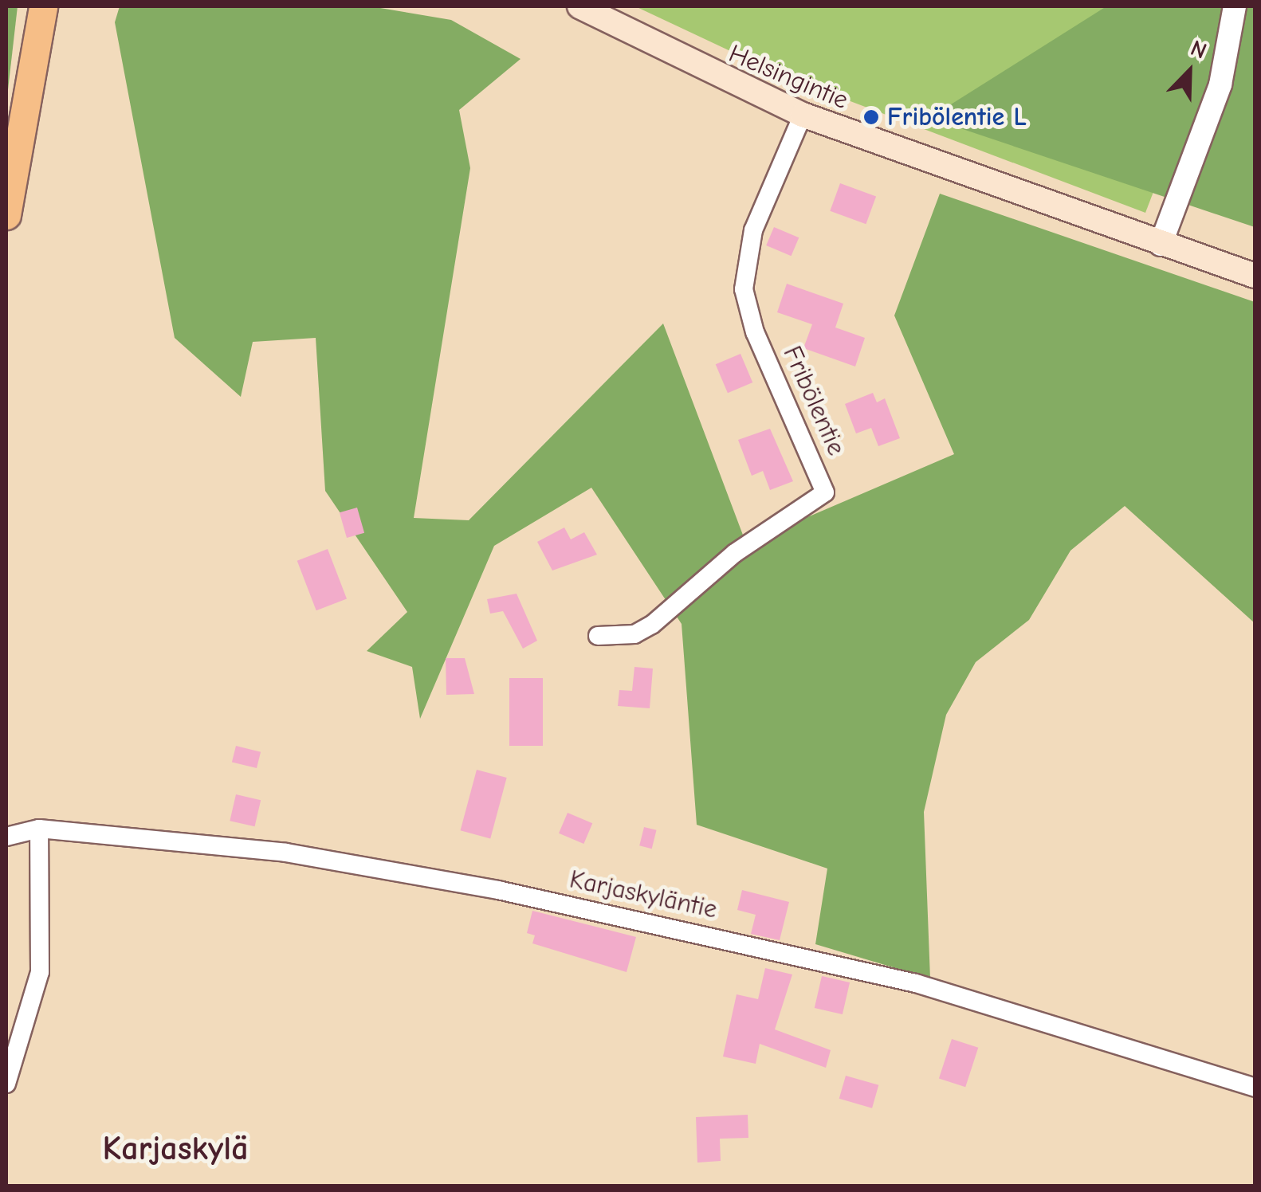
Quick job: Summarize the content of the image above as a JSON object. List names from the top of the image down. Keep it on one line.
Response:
{"streets":{"main road":["Helsingintie"],"street":["Fribölentie","Karjaskyläntie"]},"crossings":[["Helsingintie","Fribölentie"]],"districts":["Karjaskylä"],"places":["Fribölentie L"],"north":"top right"}
